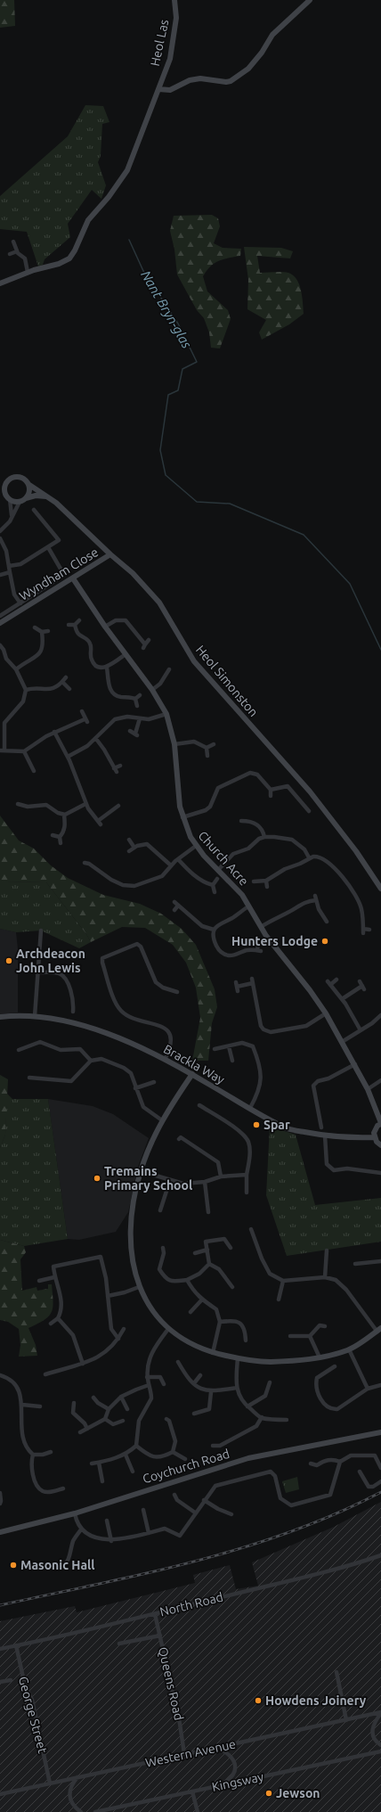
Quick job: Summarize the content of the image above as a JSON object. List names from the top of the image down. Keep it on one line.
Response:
{"streets":{"street":["Heol Las","Wyndham Close","Heol Simonston","Church Acre","Brackla Way","Coychurch Road","North Road","Queens Road","George Street","Western Avenue","Kingsway"]},"crossings":[["Wyndham Close","Heol Simonston"],["Wyndham Close","Church Acre"],["North Road","Queens Road"],["North Road","George Street"],["Queens Road","Western Avenue"],["George Street","Western Avenue"]],"water":["Nant Bryn-glas"],"places":["Hunters Lodge","Archdeacon John Lewis","Spar","Tremains Primary School","Masonic Hall","Howdens Joinery","Jewson"]}
